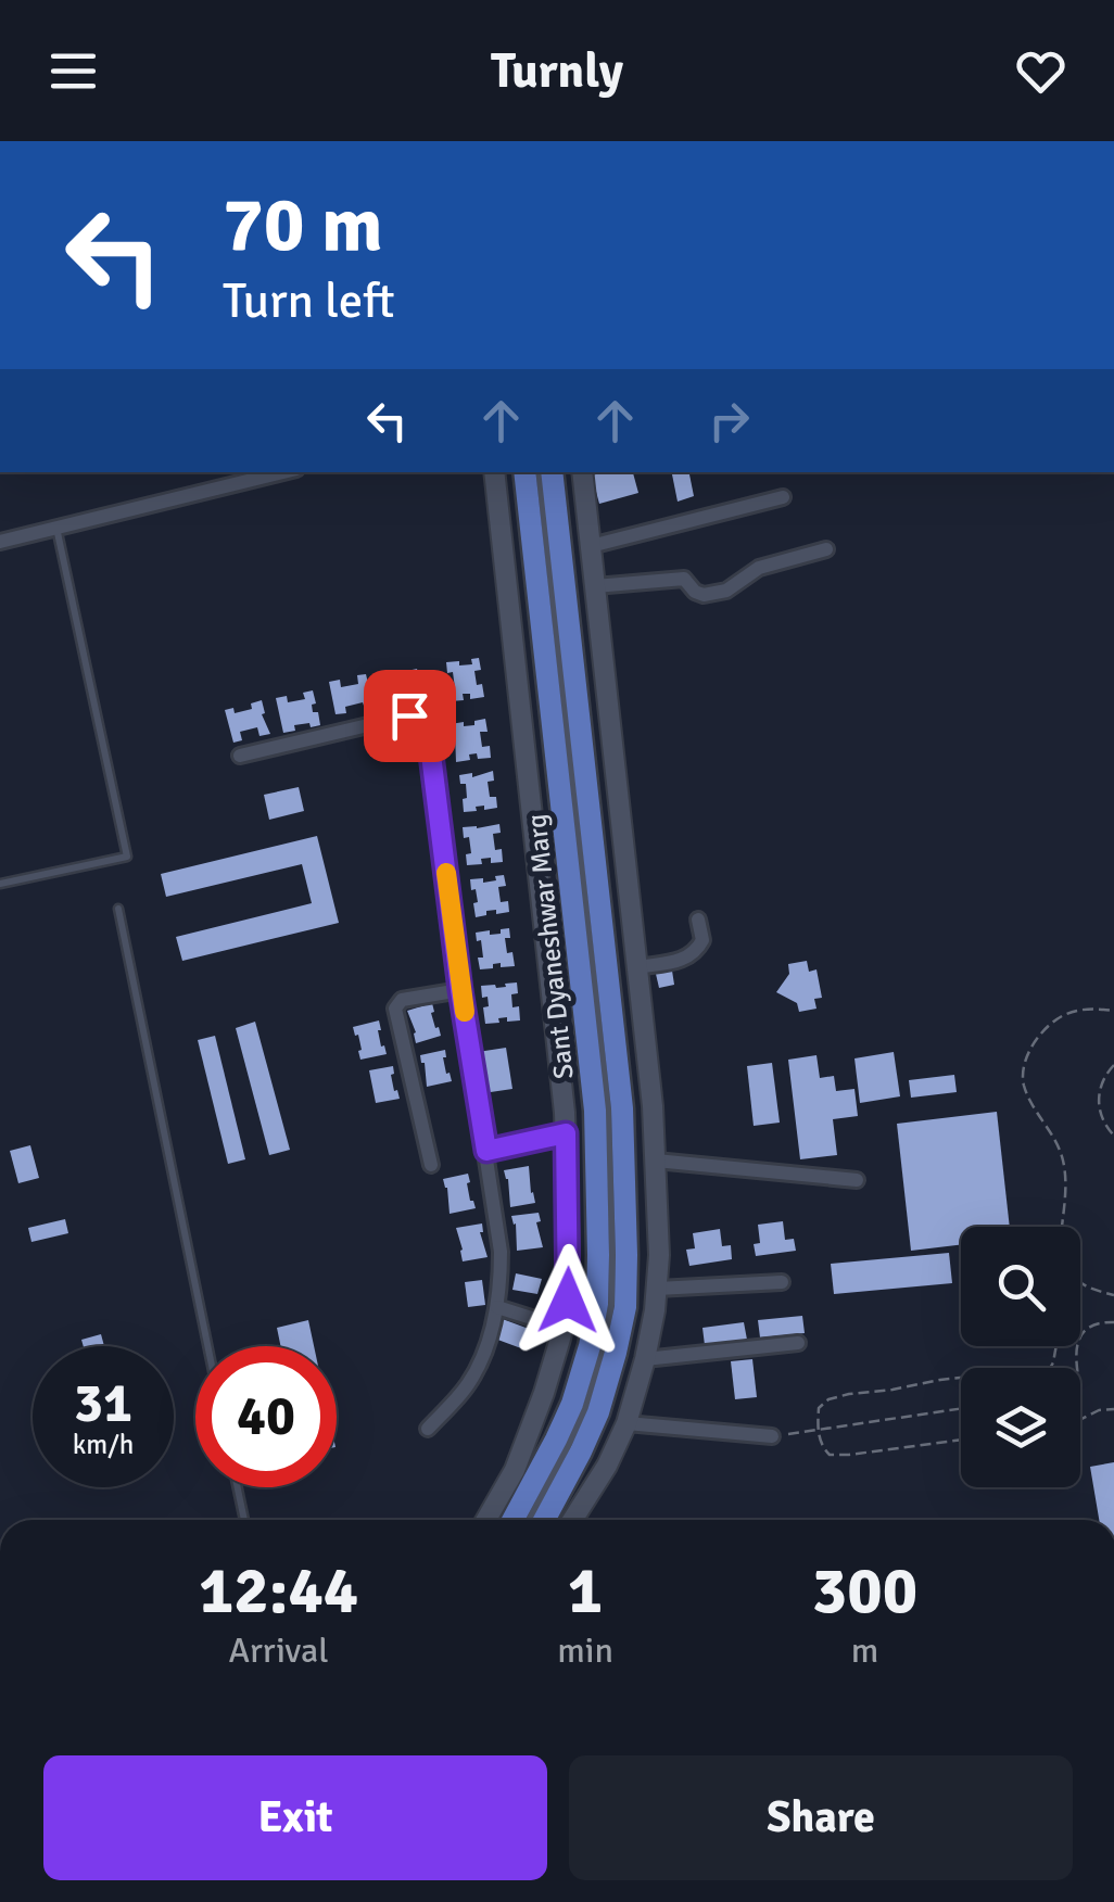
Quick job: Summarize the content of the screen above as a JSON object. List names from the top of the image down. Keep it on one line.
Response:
{"streets":{"main road":["Sant Dyaneshwar Marg"]},"page":{"header":"Turnly","turn":["70 m","Turn left"],"speed":"31 km/h","limit":"40","eta":["12:44","Arrival","1","min","300","m"],"buttons":["Exit","Share"]}}
